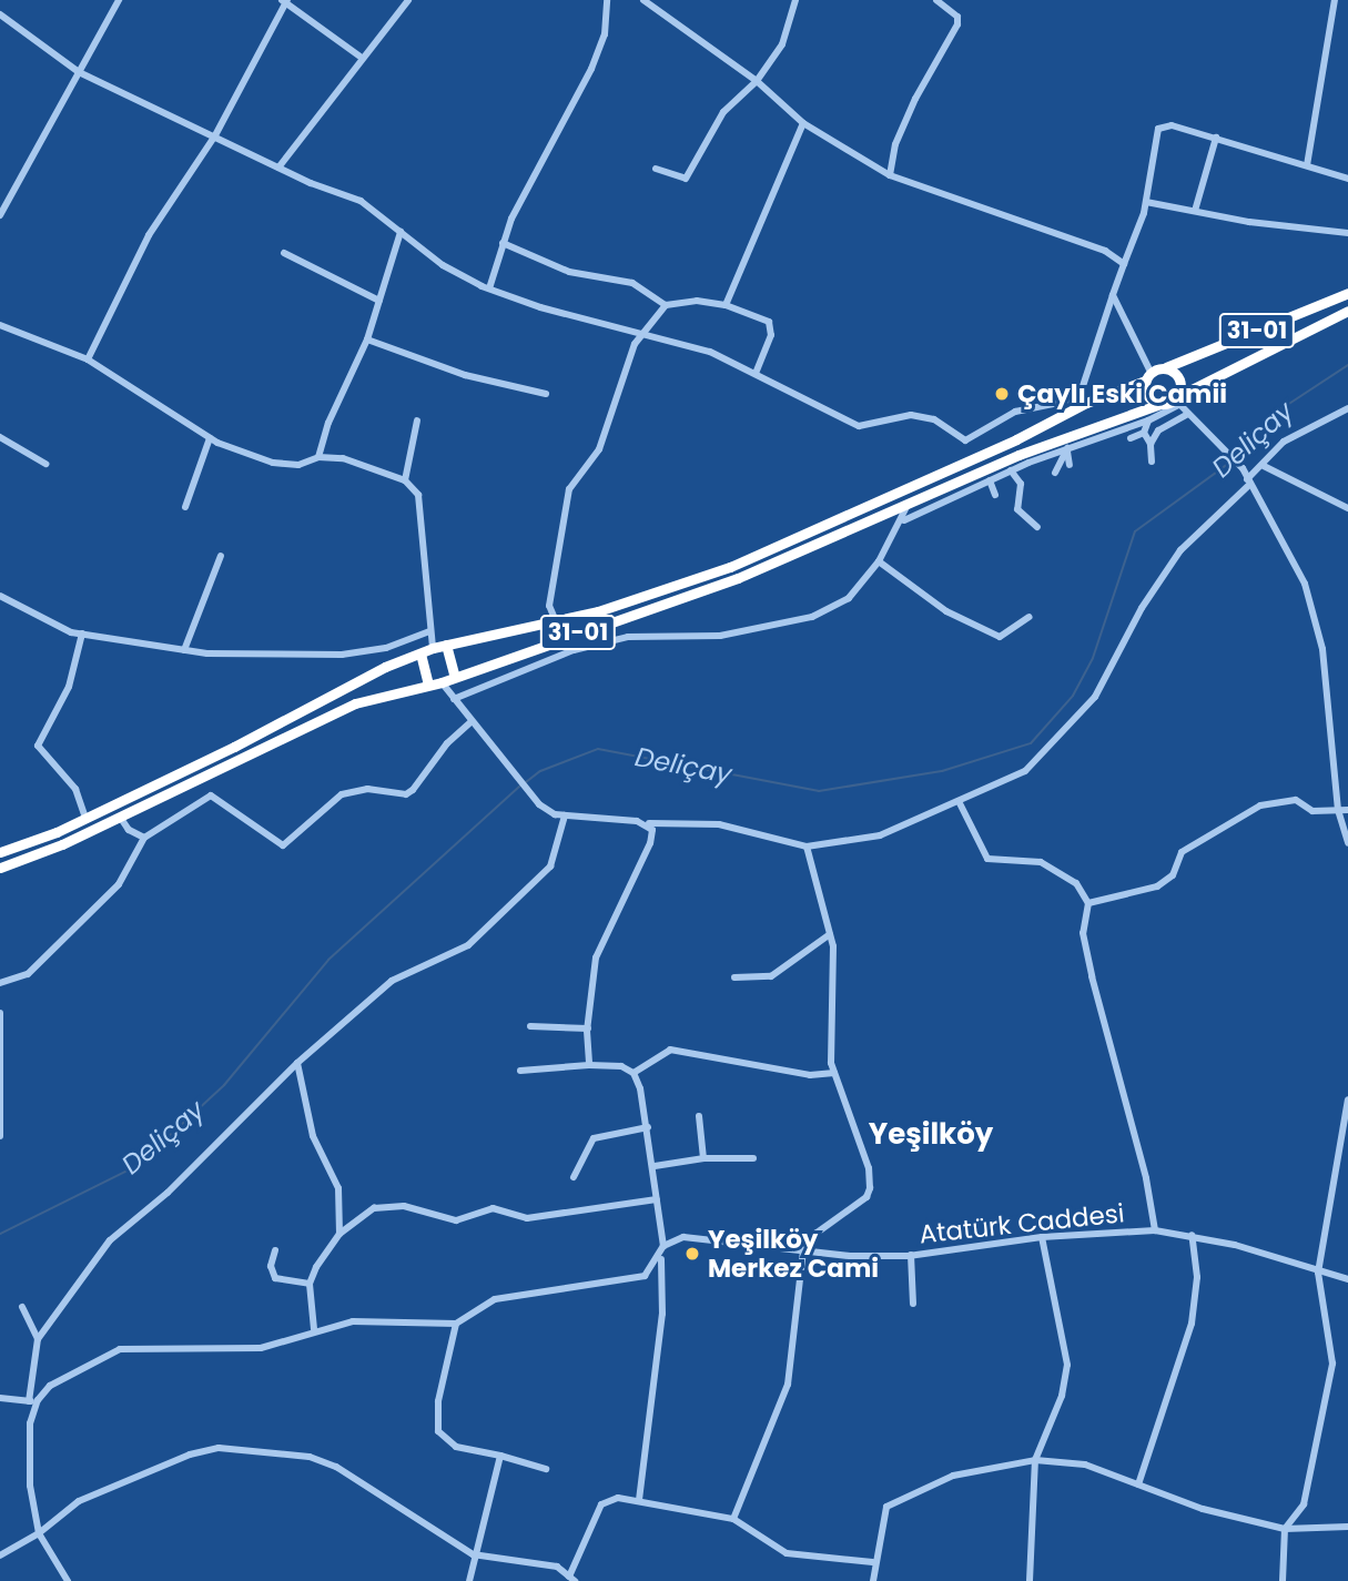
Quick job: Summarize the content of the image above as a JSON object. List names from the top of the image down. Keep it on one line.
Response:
{"streets":{"highway":["31-01"],"street":["Atatürk Caddesi"]},"districts":["Yeşilköy"],"water":["Deliçay"],"places":["Çaylı Eski Camii","Yeşilköy Merkez Cami"]}
